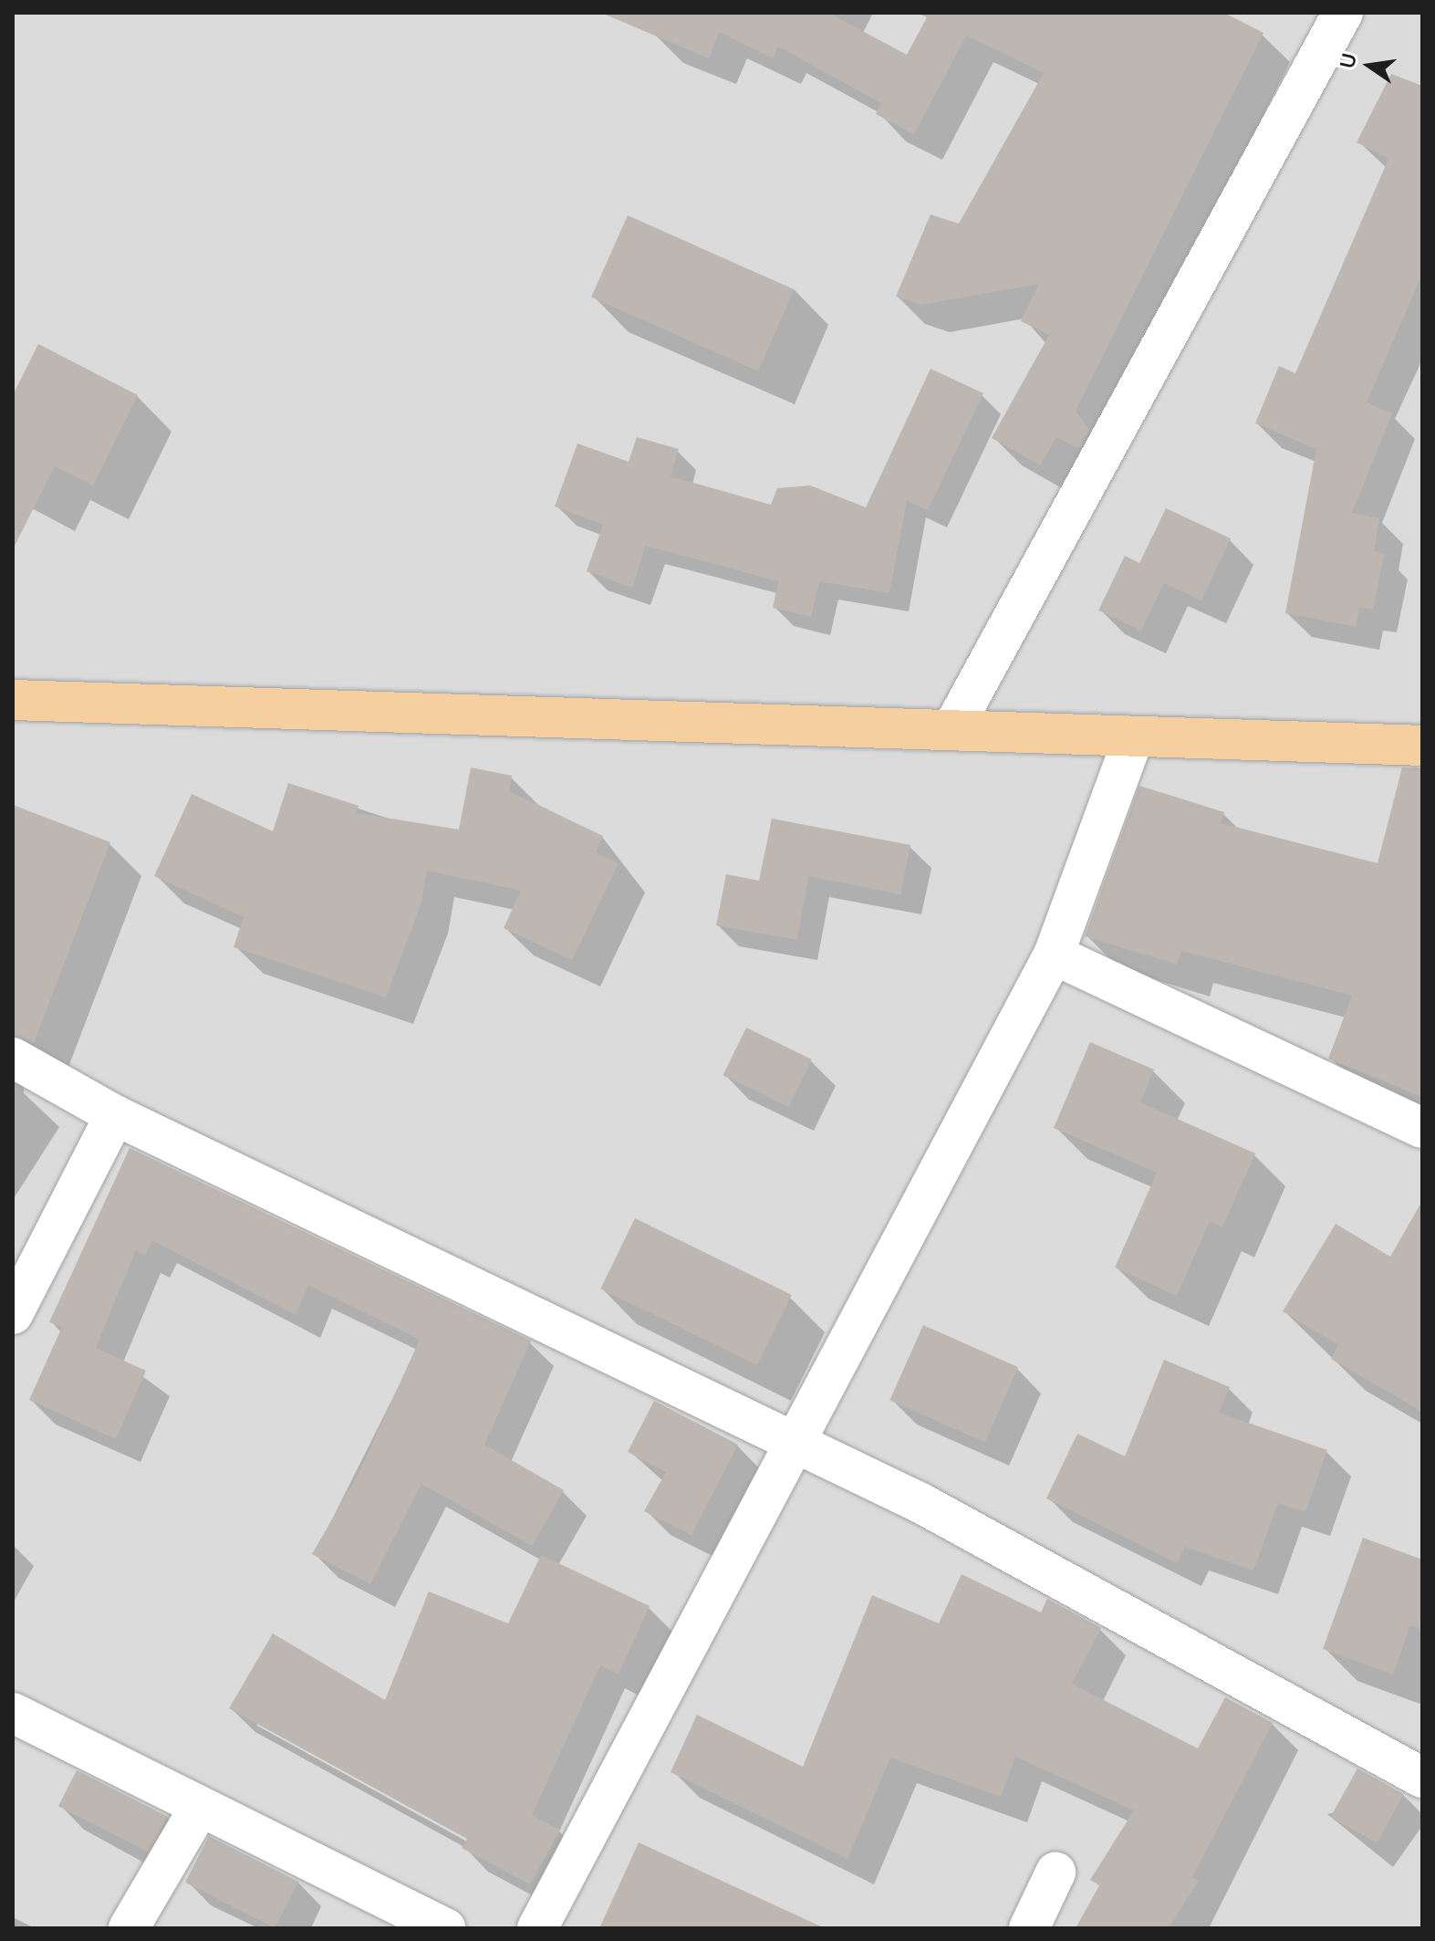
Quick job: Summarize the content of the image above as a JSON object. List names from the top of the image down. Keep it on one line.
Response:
{"north":"left"}
